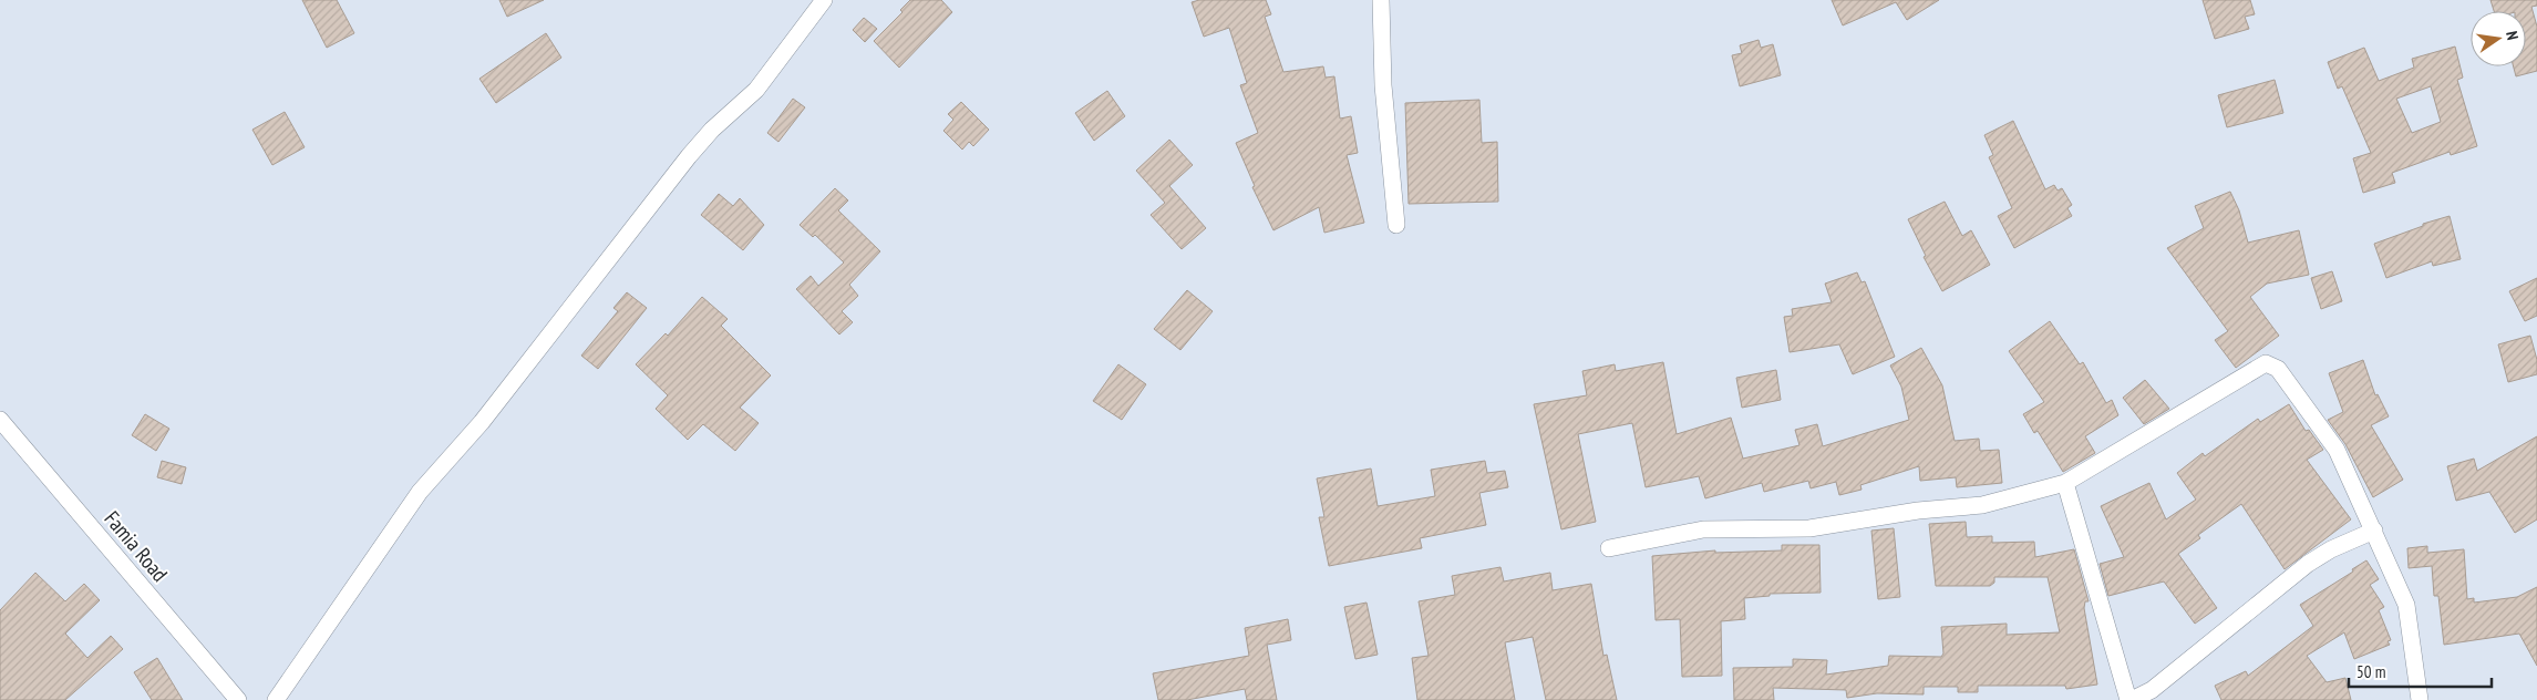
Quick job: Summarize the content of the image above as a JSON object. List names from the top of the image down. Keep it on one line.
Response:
{"streets":{"street":["Famia Road"]},"scale_bar":"50 m","north":"right"}
